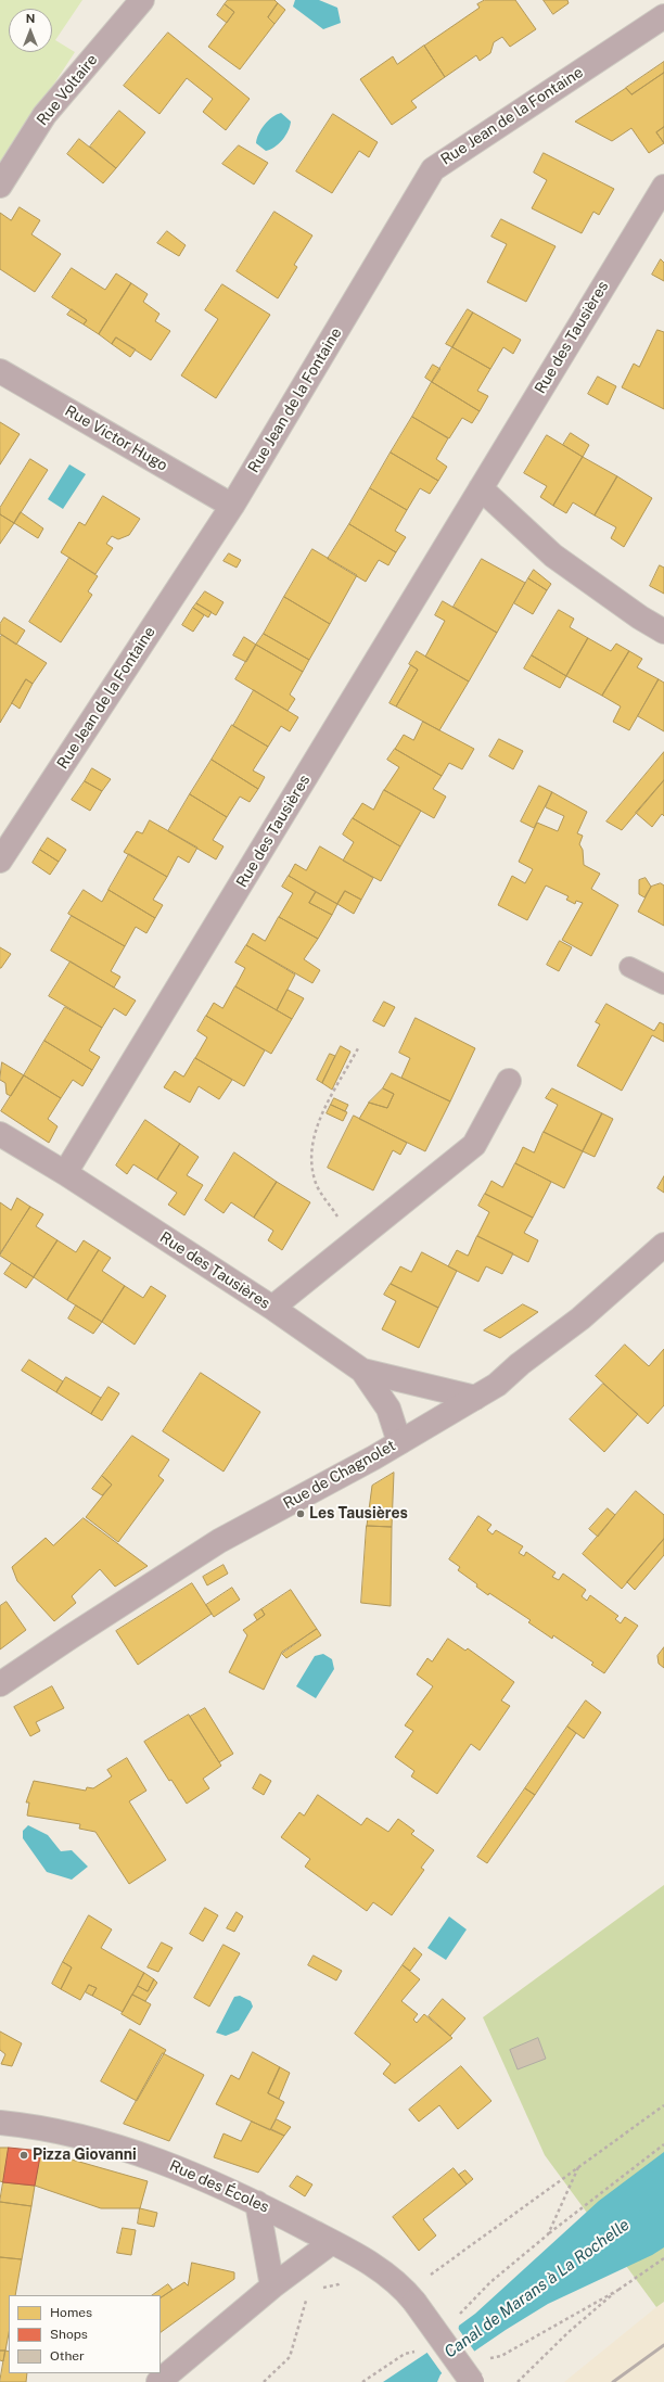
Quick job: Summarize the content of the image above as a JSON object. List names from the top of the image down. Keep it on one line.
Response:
{"streets":{"street":["Rue Voltaire","Rue Jean de la Fontaine","Rue des Tausières","Rue Victor Hugo","Rue de Chagnolet","Rue des Écoles"]},"crossings":[["Rue Jean de la Fontaine","Rue Victor Hugo"]],"water":["Canal de Marans à La Rochelle"],"places":["Les Tausières","Pizza Giovanni"],"legend":["Homes","Shops","Other"],"north":"top"}
